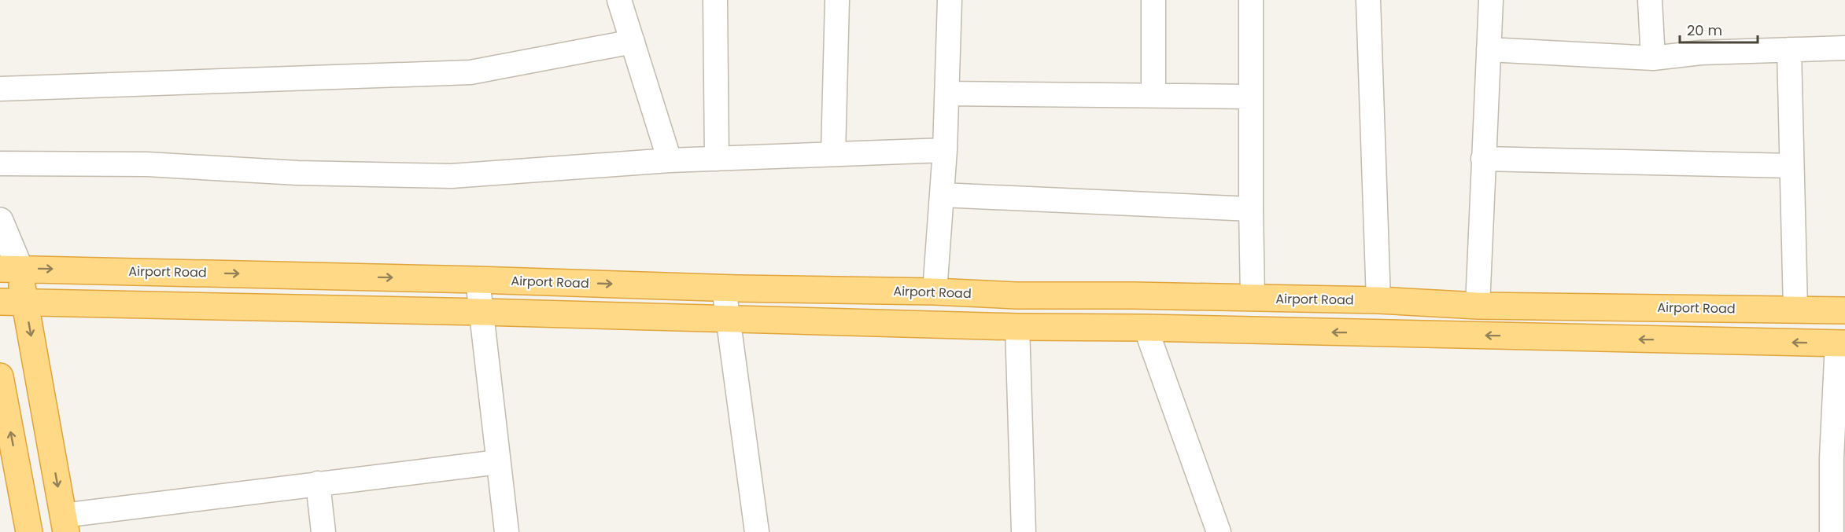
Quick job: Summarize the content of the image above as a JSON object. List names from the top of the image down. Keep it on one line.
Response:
{"streets":{"highway":["Airport Road"]},"scale_bar":"20 m"}
